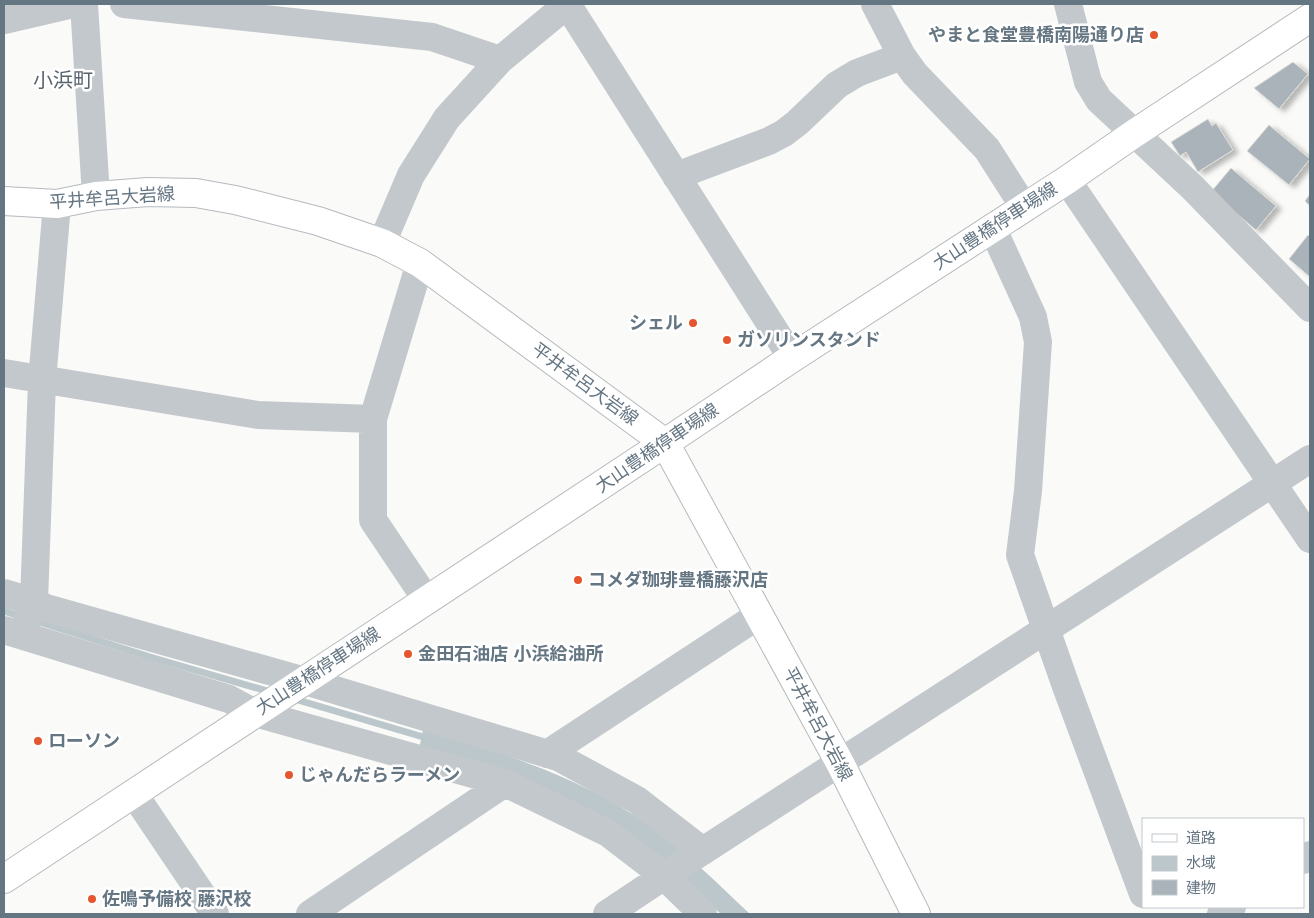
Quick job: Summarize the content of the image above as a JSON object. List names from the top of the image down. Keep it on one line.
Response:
{"streets":{"main road":["平井牟呂大岩線","大山豊橋停車場線"]},"crossings":[["平井牟呂大岩線","大山豊橋停車場線"]],"districts":["小浜町"],"places":["やまと食堂豊橋南陽通り店","シェル","ガソリンスタンド","コメダ珈琲豊橋藤沢店","金田石油店 小浜給油所","ローソン","じゃんだらラーメン","佐鳴予備校 藤沢校"],"legend":["道路","水域","建物"]}
